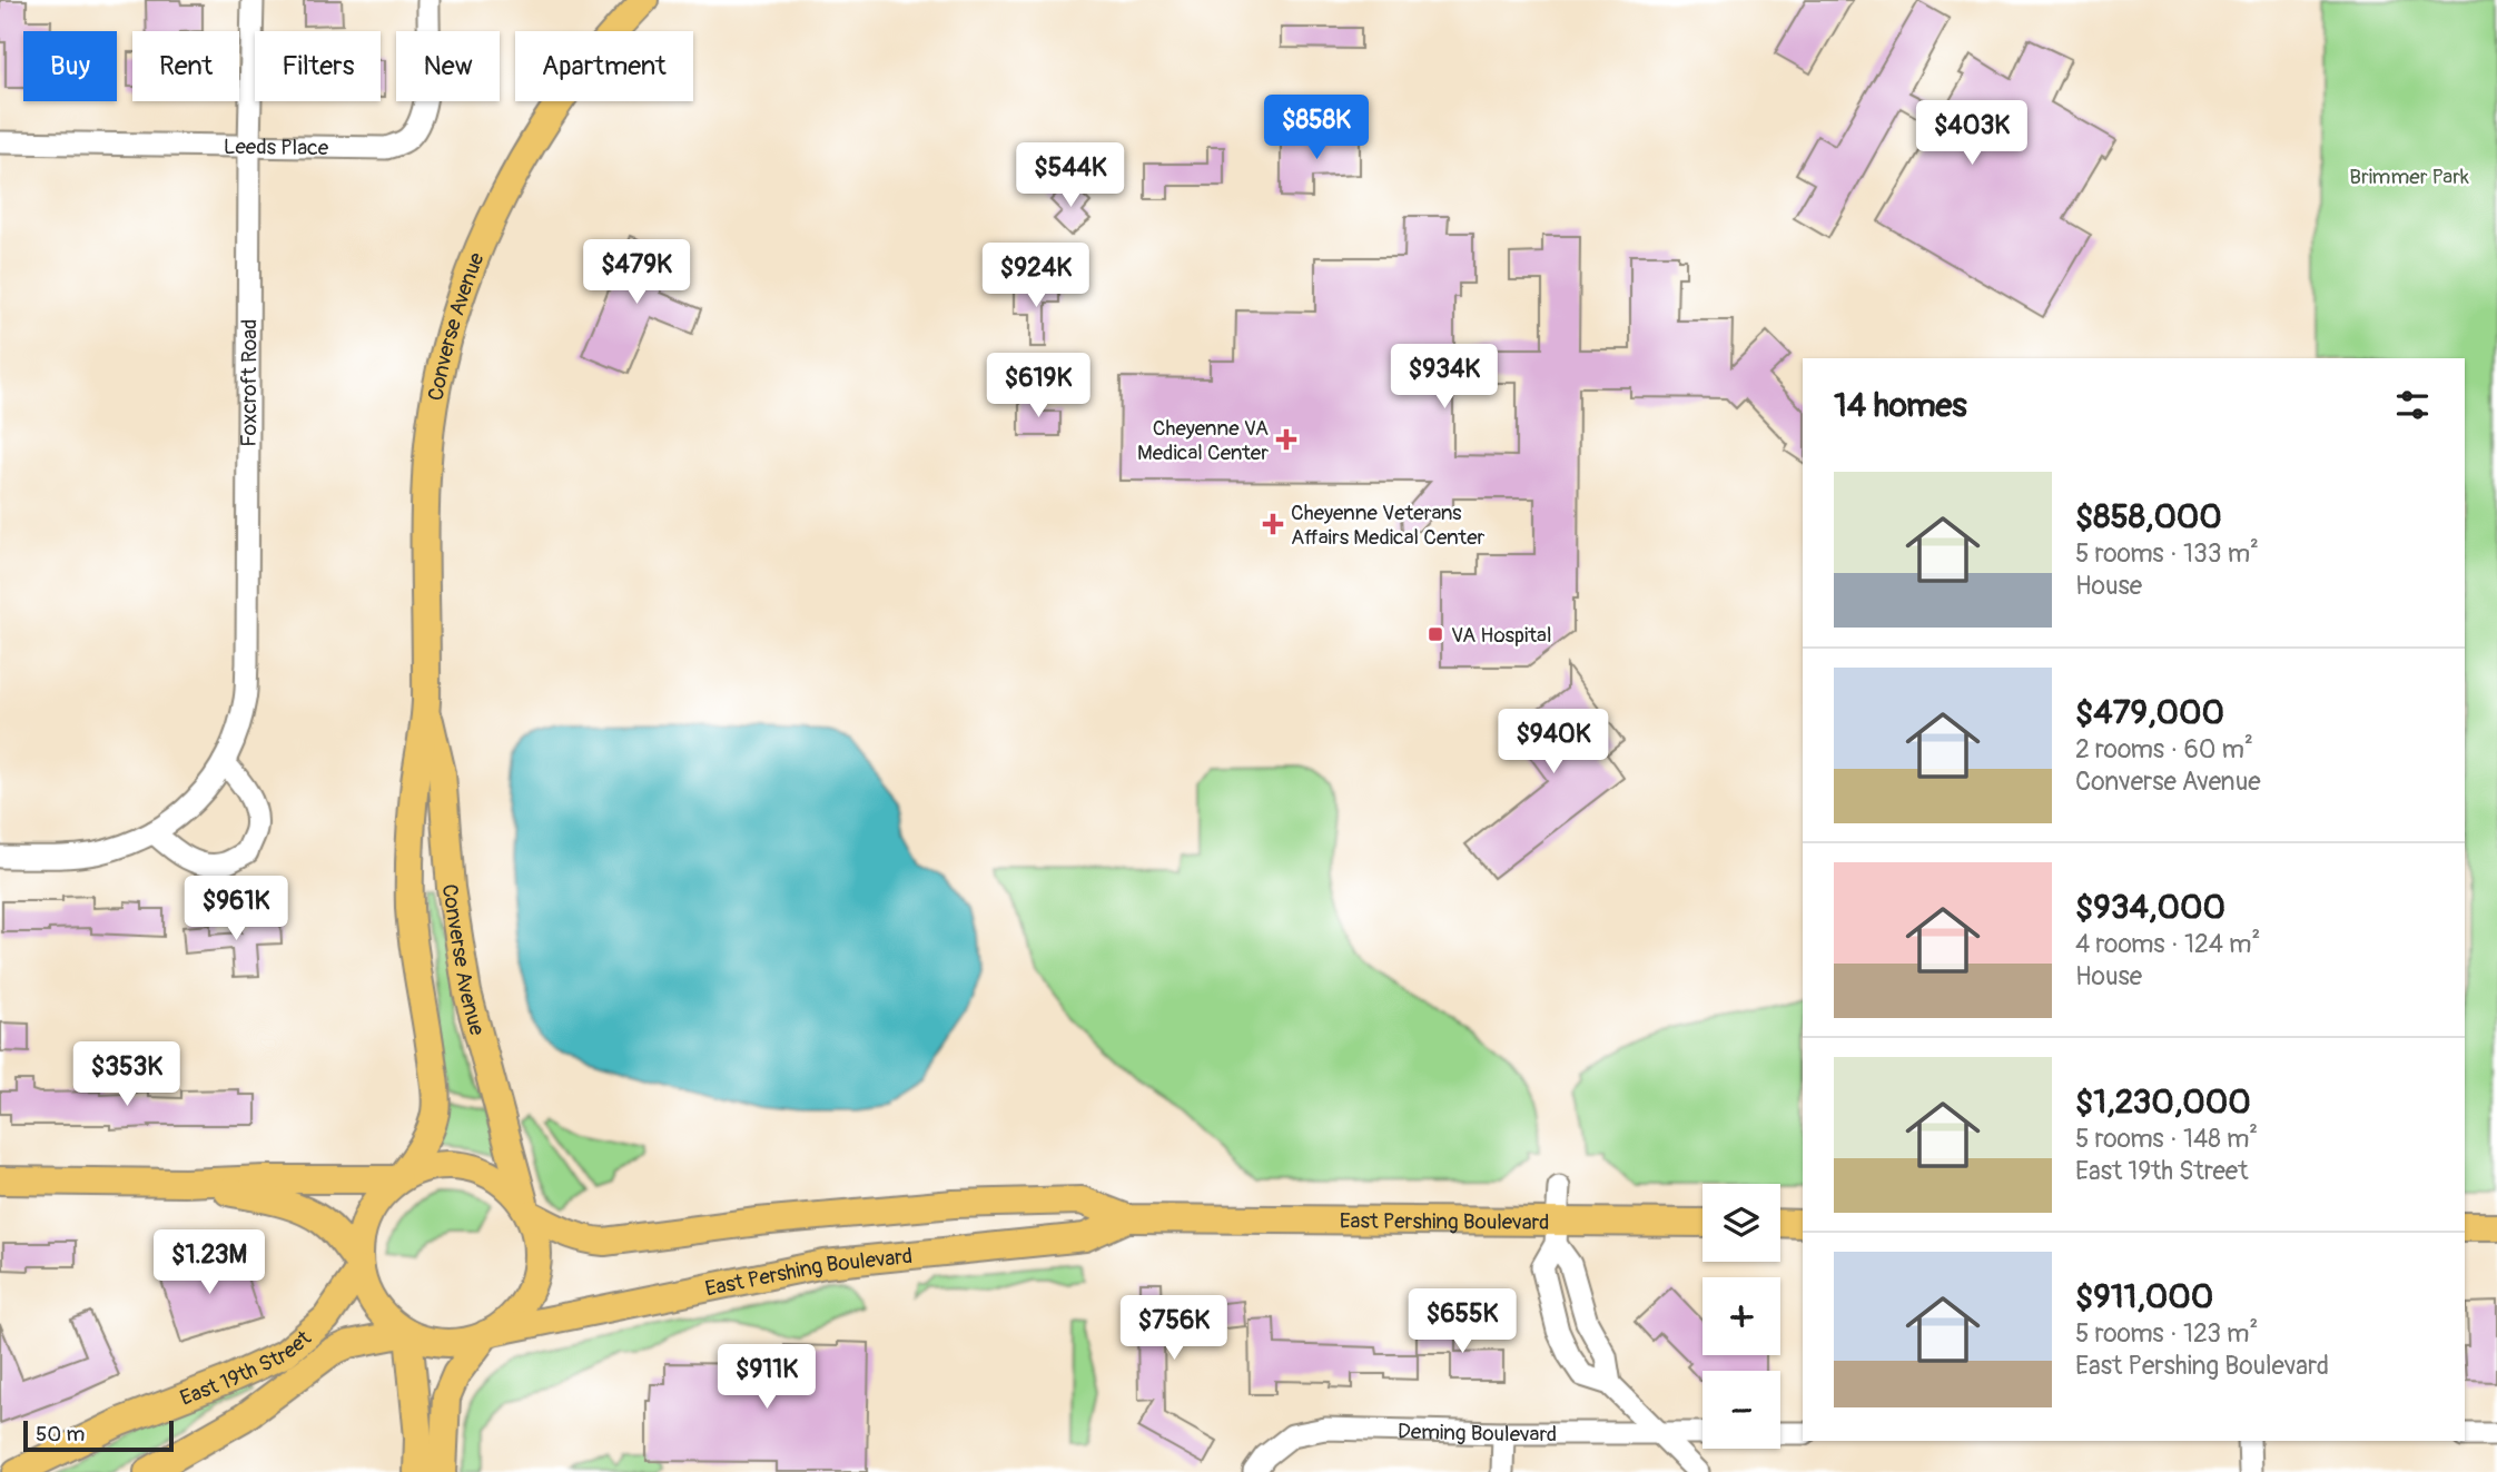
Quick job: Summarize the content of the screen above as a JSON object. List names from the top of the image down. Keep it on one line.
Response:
{"streets":{"main road":["Converse Avenue","East Pershing Boulevard","East 19th Street"],"street":["Leeds Place","Foxcroft Road","Deming Boulevard"]},"crossings":[["Leeds Place","Foxcroft Road"],["Converse Avenue","East Pershing Boulevard"],["Converse Avenue","East 19th Street"],["East Pershing Boulevard","East 19th Street"]],"parks":["Brimmer Park"],"places":{"health":["Cheyenne VA Medical Center","Cheyenne Veterans Affairs Medical Center"],"transit":["VA Hospital"]},"scale_bar":"50 m","page":{"chip":["Buy","Rent","Filters","New","Apartment"],"price":["$858K","$403K","$544K","$479K","$924K","$934K","$619K","$940K","$961K","$353K","$1.23M","$655K","$756K","$911K"],"heading":"14 homes","list":[{"name":"$858,000","note":"5 rooms · 133 m² · House"},{"name":"$479,000","note":"2 rooms · 60 m² · Converse Avenue"},{"name":"$934,000","note":"4 rooms · 124 m² · House"},{"name":"$1,230,000","note":"5 rooms · 148 m² · East 19th Street"},{"name":"$911,000","note":"5 rooms · 123 m² · East Pershing Boulevard"}],"map_buttons":["+","−"],"scale":"50 m"}}
